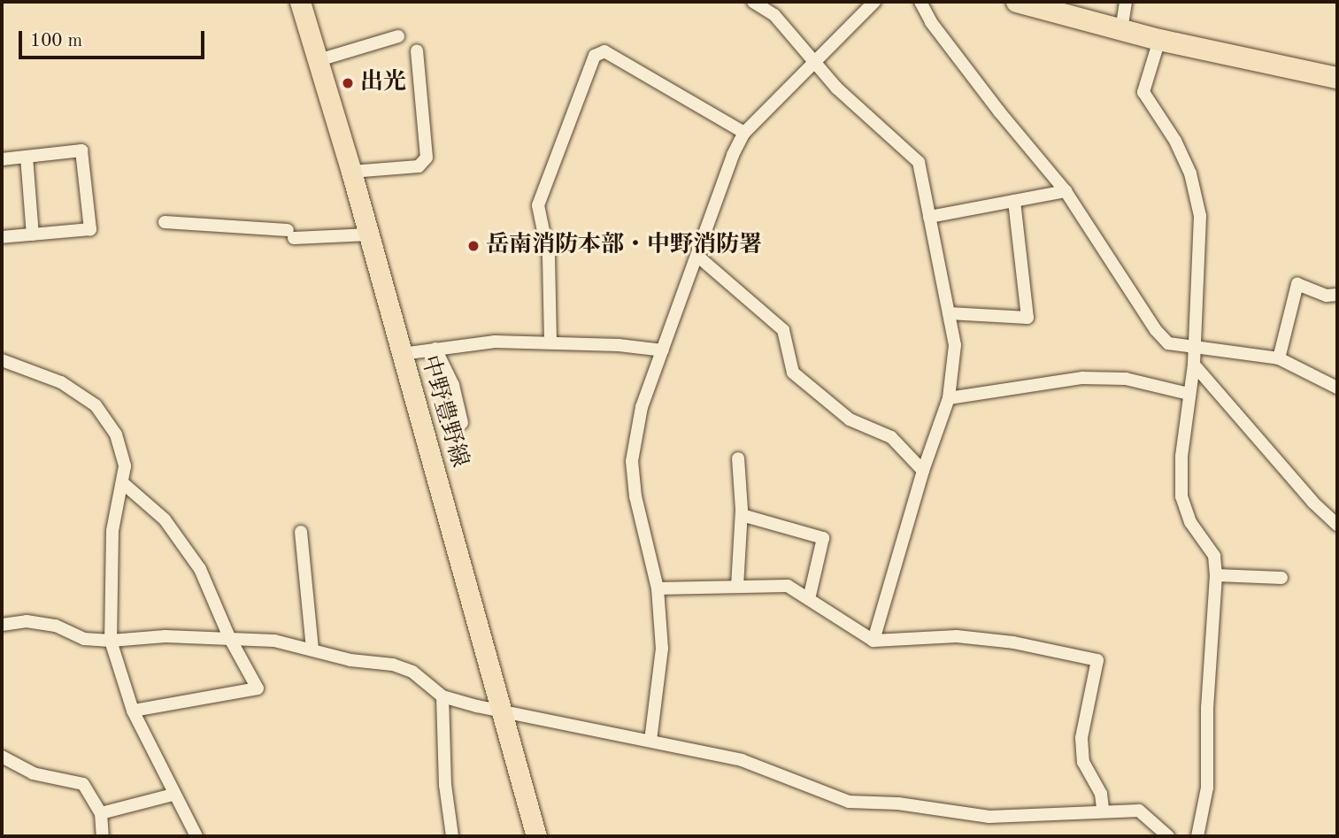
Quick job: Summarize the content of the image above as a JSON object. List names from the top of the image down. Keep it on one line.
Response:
{"streets":{"main road":["中野豊野線"]},"places":["出光","岳南消防本部・中野消防署"],"scale_bar":"100 m"}
